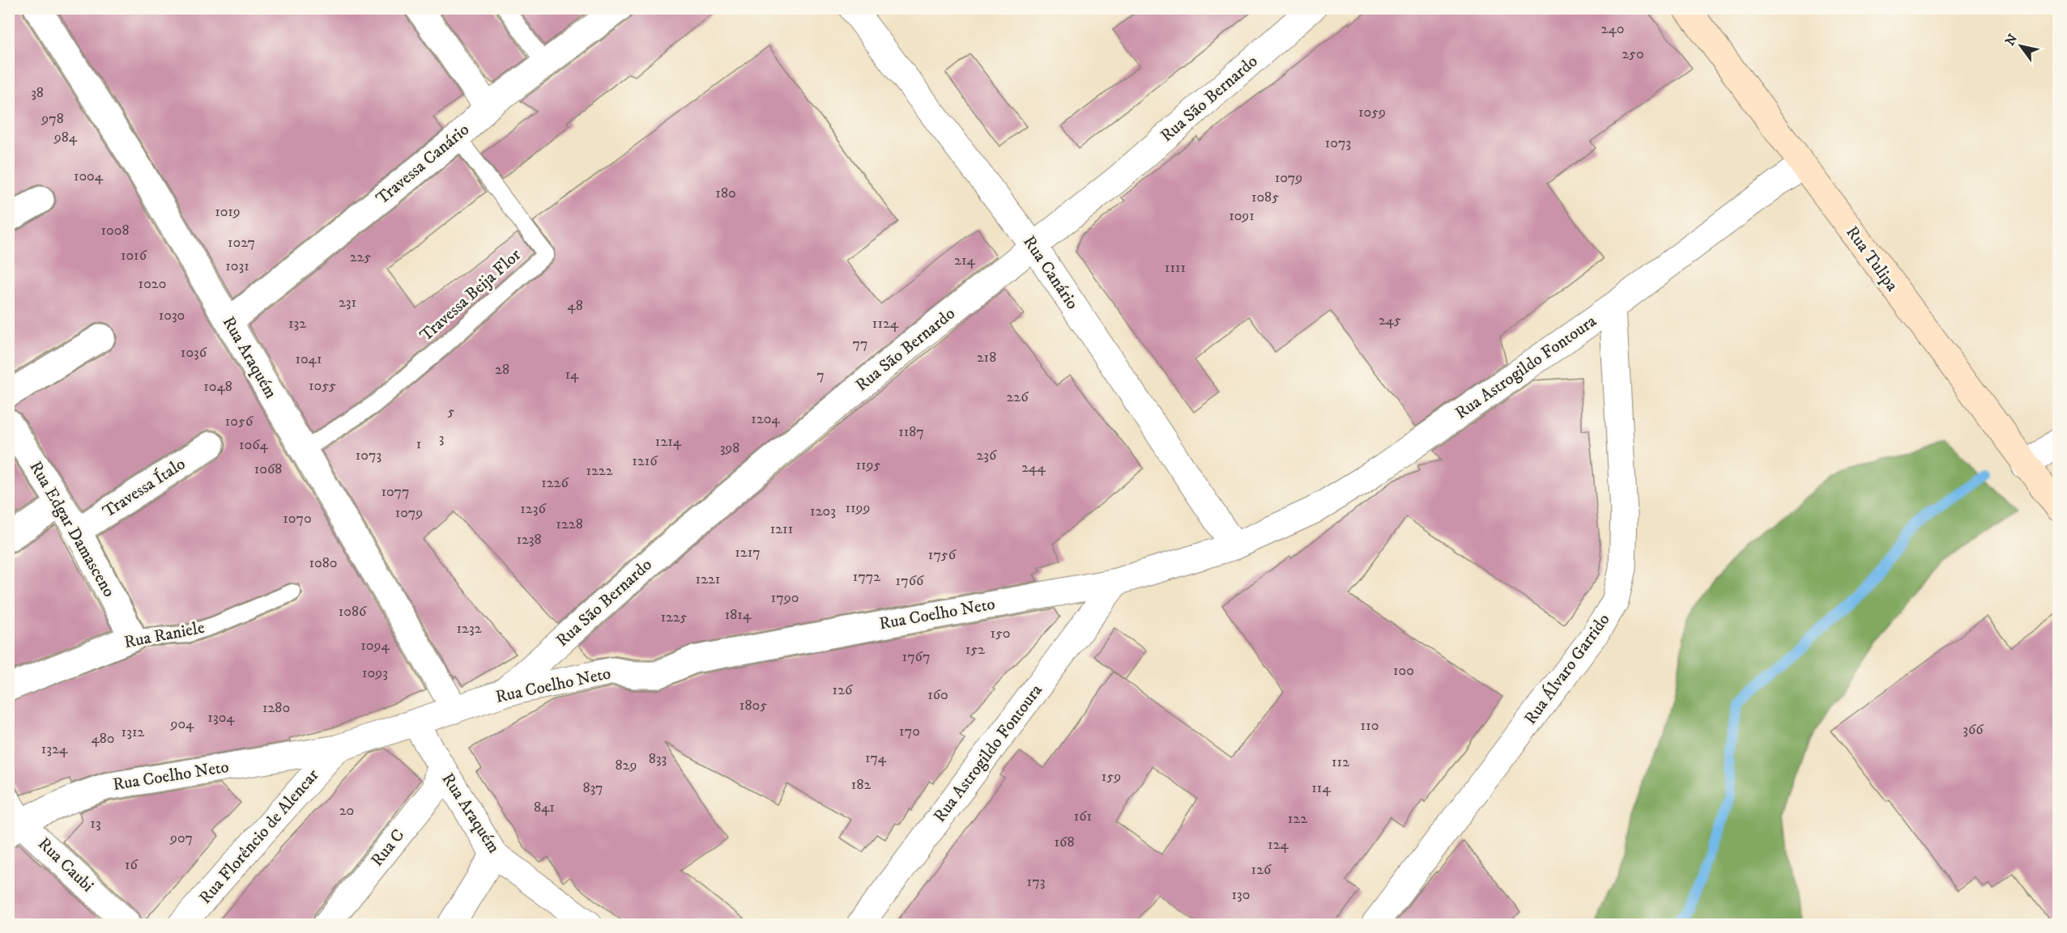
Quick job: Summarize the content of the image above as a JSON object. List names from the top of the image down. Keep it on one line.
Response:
{"streets":{"street":["Rua São Bernardo","Travessa Canário","Rua Tulipa","Rua Canário","Rua Araquém","Rua Astrogildo Fontoura","Travessa Ítalo","Rua Edgar Damasceno","Rua Coelho Neto","Rua Raniele","Rua Álvaro Garrido","Rua Florêncio de Alencar","Rua C","Rua Caubi"],"lane":["Travessa Beija Flor"]},"crossings":[["Rua São Bernardo","Rua Canário"],["Rua São Bernardo","Rua Coelho Neto"],["Travessa Canário","Travessa Beija Flor"],["Travessa Canário","Rua Araquém"],["Rua Tulipa","Rua Astrogildo Fontoura"],["Rua Canário","Rua Astrogildo Fontoura"],["Rua Canário","Rua Coelho Neto"],["Travessa Beija Flor","Rua Araquém"],["Rua Araquém","Rua Coelho Neto"],["Rua Araquém","Rua C"],["Rua Astrogildo Fontoura","Rua Coelho Neto"],["Rua Astrogildo Fontoura","Rua Álvaro Garrido"],["Travessa Ítalo","Rua Edgar Damasceno"],["Rua Edgar Damasceno","Rua Raniele"],["Rua Coelho Neto","Rua Florêncio de Alencar"],["Rua Coelho Neto","Rua Caubi"]],"house_numbers":["240","250","38","1059","978","984","1073","1004","1079","180","1085","1019","1091","1008","1027","1016","225","214","1031","1111","1020","231","48","1030","245","132","1124","77","1036","218","1041","28","14","7","1055","1048","226","5","1204","1056","1187","3","1214","1","1064","398","1073","236","1216","1195","244","1068","1222","1226","1077","1199","1236","1203","1079","1070","1228","1211","1238","1217","1756","1080","1772","1221","1766","1790","1086","1814","1225","1232","150","1094","152","1767","100","1093","126","160","1805","1280","1304","904","110","366","170","1312","480","1324","174","833","112","829","159","182","837","114","841","20","161","122","13","907","168","124","16","126","173","130"],"north":"top left"}
